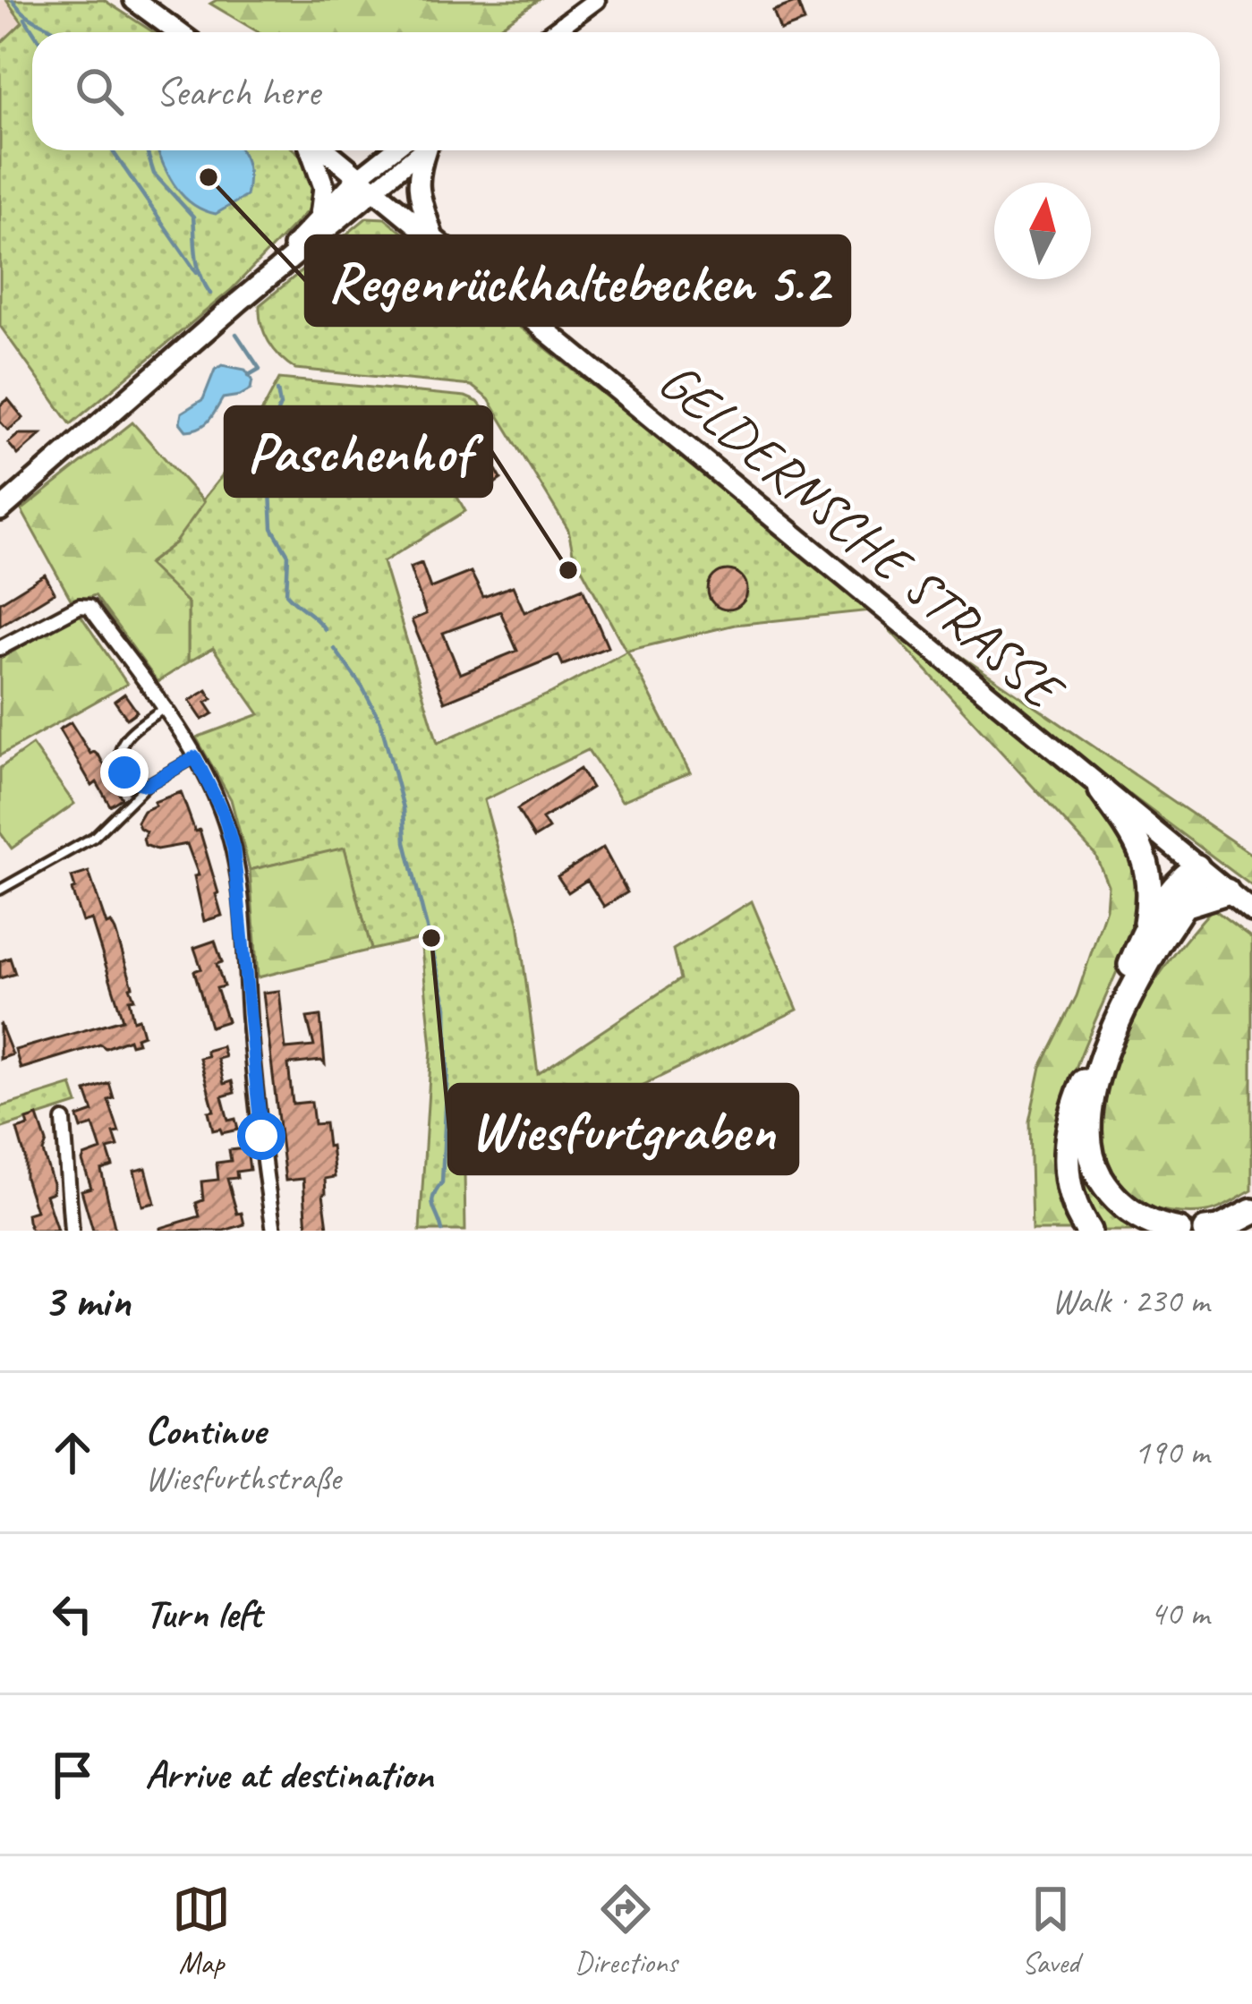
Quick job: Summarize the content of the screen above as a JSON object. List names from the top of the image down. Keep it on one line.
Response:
{"streets":{"main road":["GELDERNSCHE STRASSE"]},"places":["Regenrückhaltebecken 5.2","Paschenhof","Wiesfurtgraben"],"north":"top","page":{"search":"Search here","heading":["3 min","Walk · 230 m"],"list":[["Continue","Wiesfurthstraße","190 m"],["Turn left","40 m"],"Arrive at destination"],"nav":["Map","Directions","Saved"]}}
